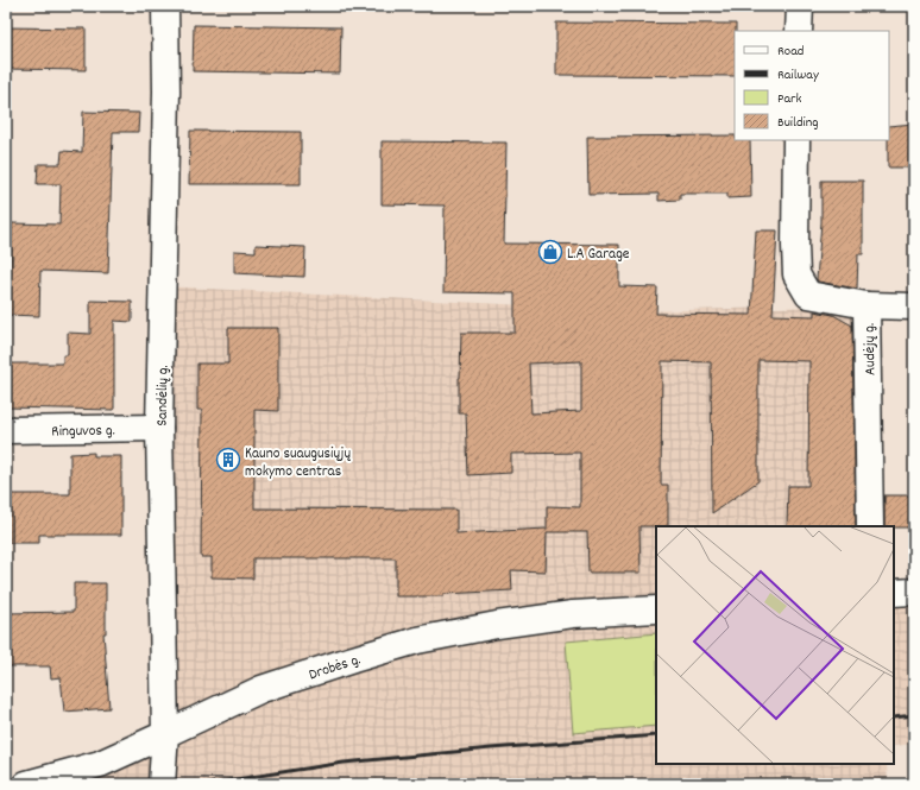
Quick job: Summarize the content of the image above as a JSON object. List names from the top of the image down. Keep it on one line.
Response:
{"streets":{"street":["Audėjų g.","Sandėlių g.","Ringuvos g.","Drobės g."]},"crossings":[["Sandėlių g.","Ringuvos g."],["Sandėlių g.","Drobės g."]],"places":{"shop":["L.A Garage"],"building":["Kauno suaugusiųjų mokymo centras"]},"legend":["Road","Railway","Park","Building"]}
